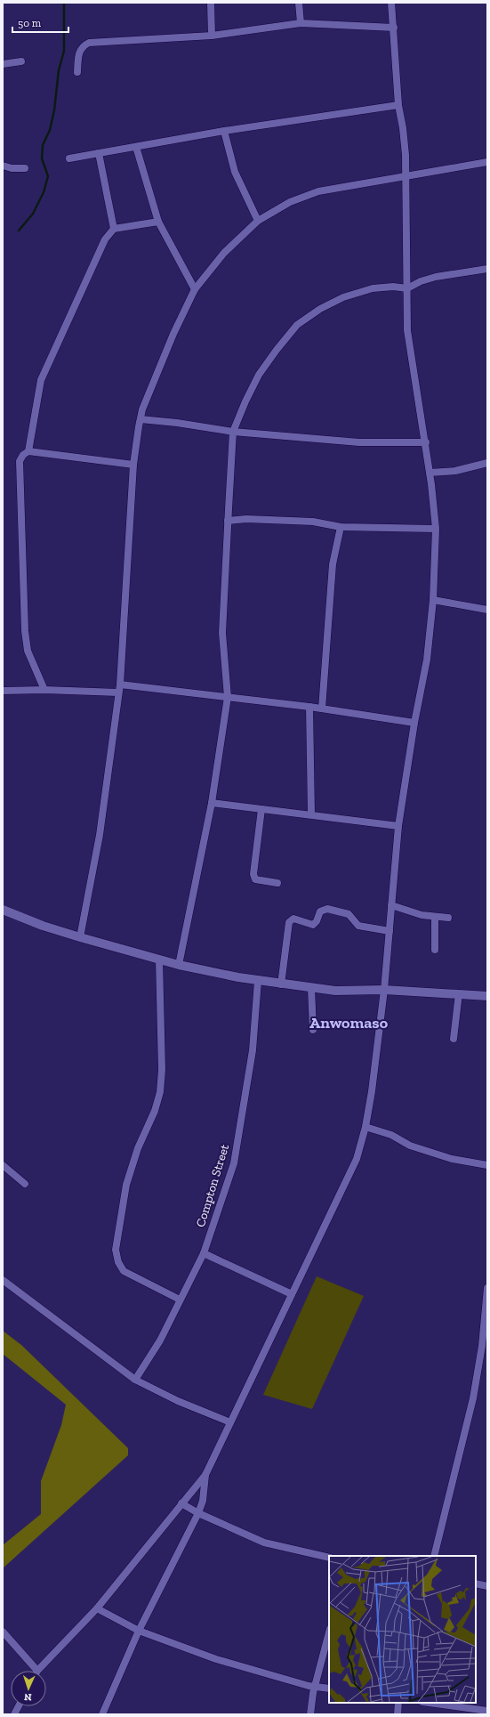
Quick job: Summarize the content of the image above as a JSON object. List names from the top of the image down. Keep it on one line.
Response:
{"streets":{"street":["Compton Street"]},"districts":["Anwomaso"],"scale_bar":"50 m","north":"bottom"}
